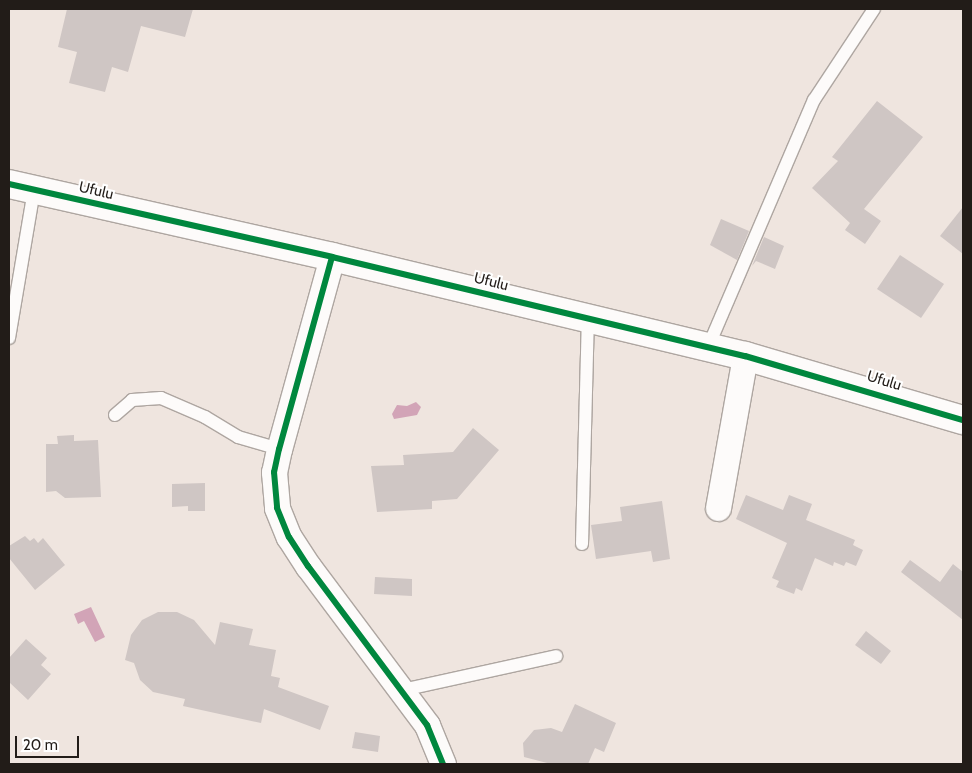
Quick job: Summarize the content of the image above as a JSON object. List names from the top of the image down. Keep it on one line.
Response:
{"streets":{"street":["Ufulu"]},"scale_bar":"20 m"}
